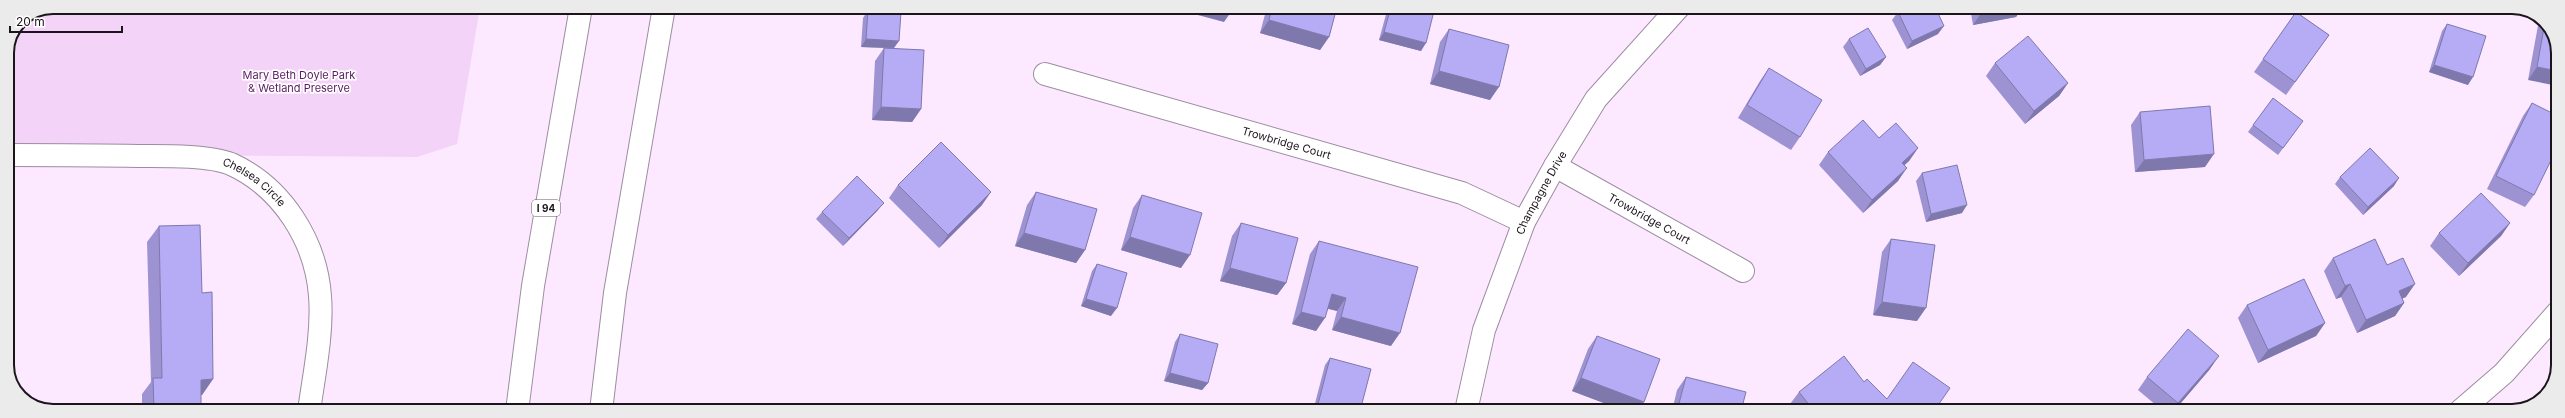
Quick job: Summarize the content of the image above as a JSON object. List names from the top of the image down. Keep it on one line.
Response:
{"streets":{"main road":["Trowbridge Court","Chelsea Circle","Champagne Drive","I 94"]},"crossings":[["Trowbridge Court","Champagne Drive"]],"parks":["Mary Beth Doyle Park & Wetland Preserve"],"scale_bar":"20 m"}
